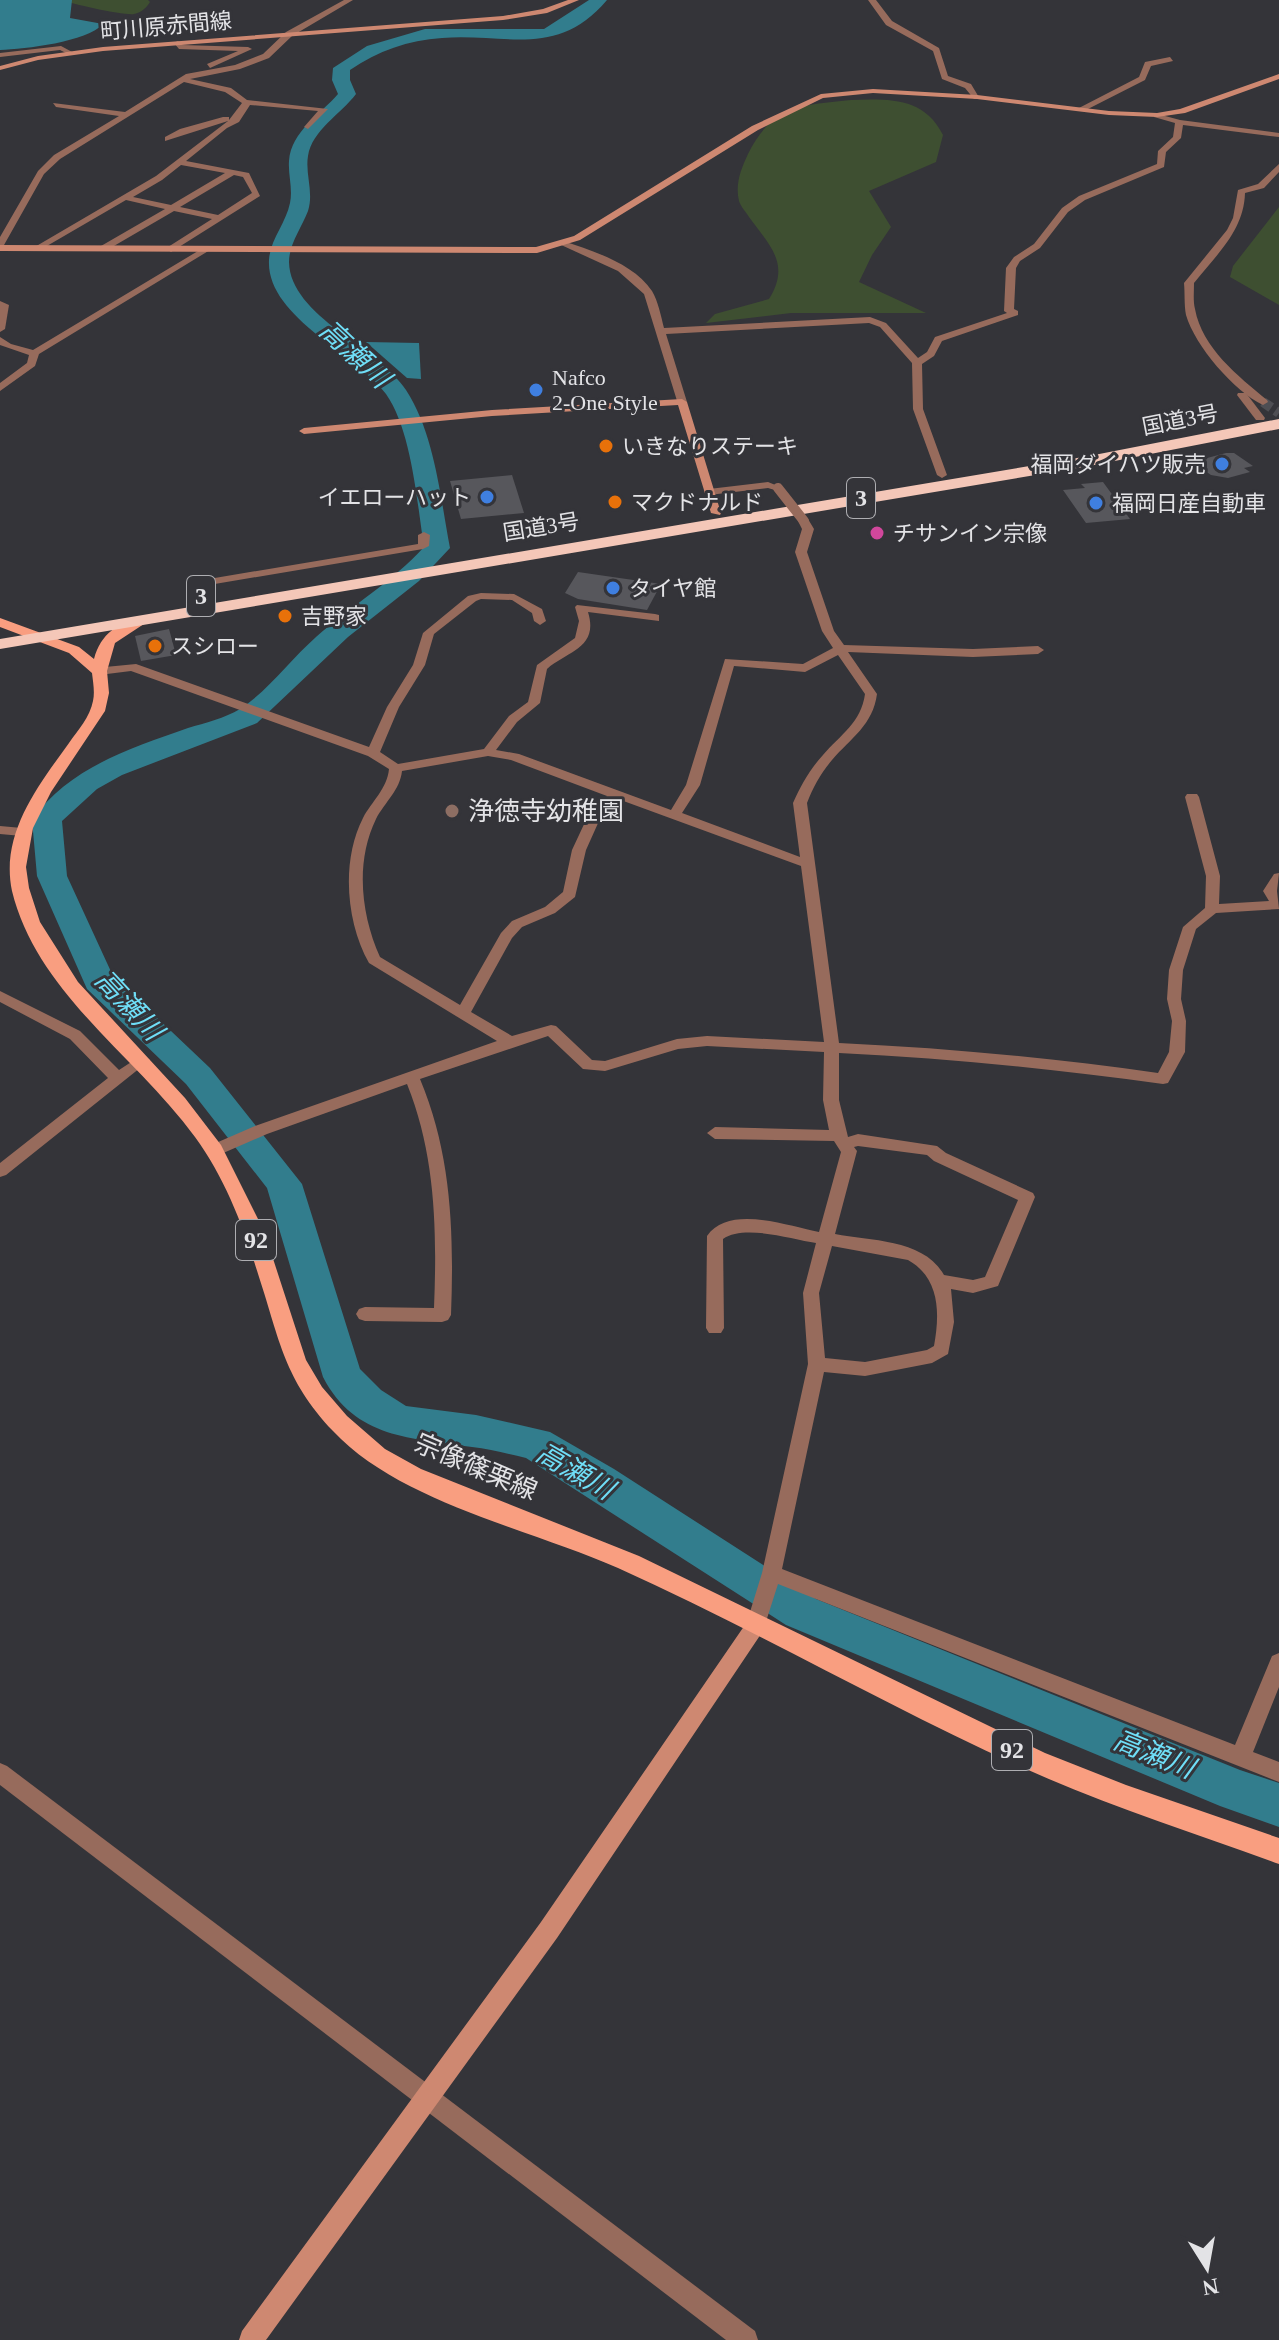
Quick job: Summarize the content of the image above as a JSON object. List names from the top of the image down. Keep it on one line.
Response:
{"streets":{"highway":["国道3号","3"],"main road":["92","宗像篠栗線"],"street":["町川原赤間線"]},"crossings":[["国道3号","宗像篠栗線"]],"water":["高瀬川"],"places":["Nafco 2-One Style","いきなりステーキ","福岡ダイハツ販売","イエローハット","マクドナルド","福岡日産自動車","チサンイン宗像","タイヤ館","吉野家","スシロー","浄徳寺幼稚園"],"north":"bottom"}
